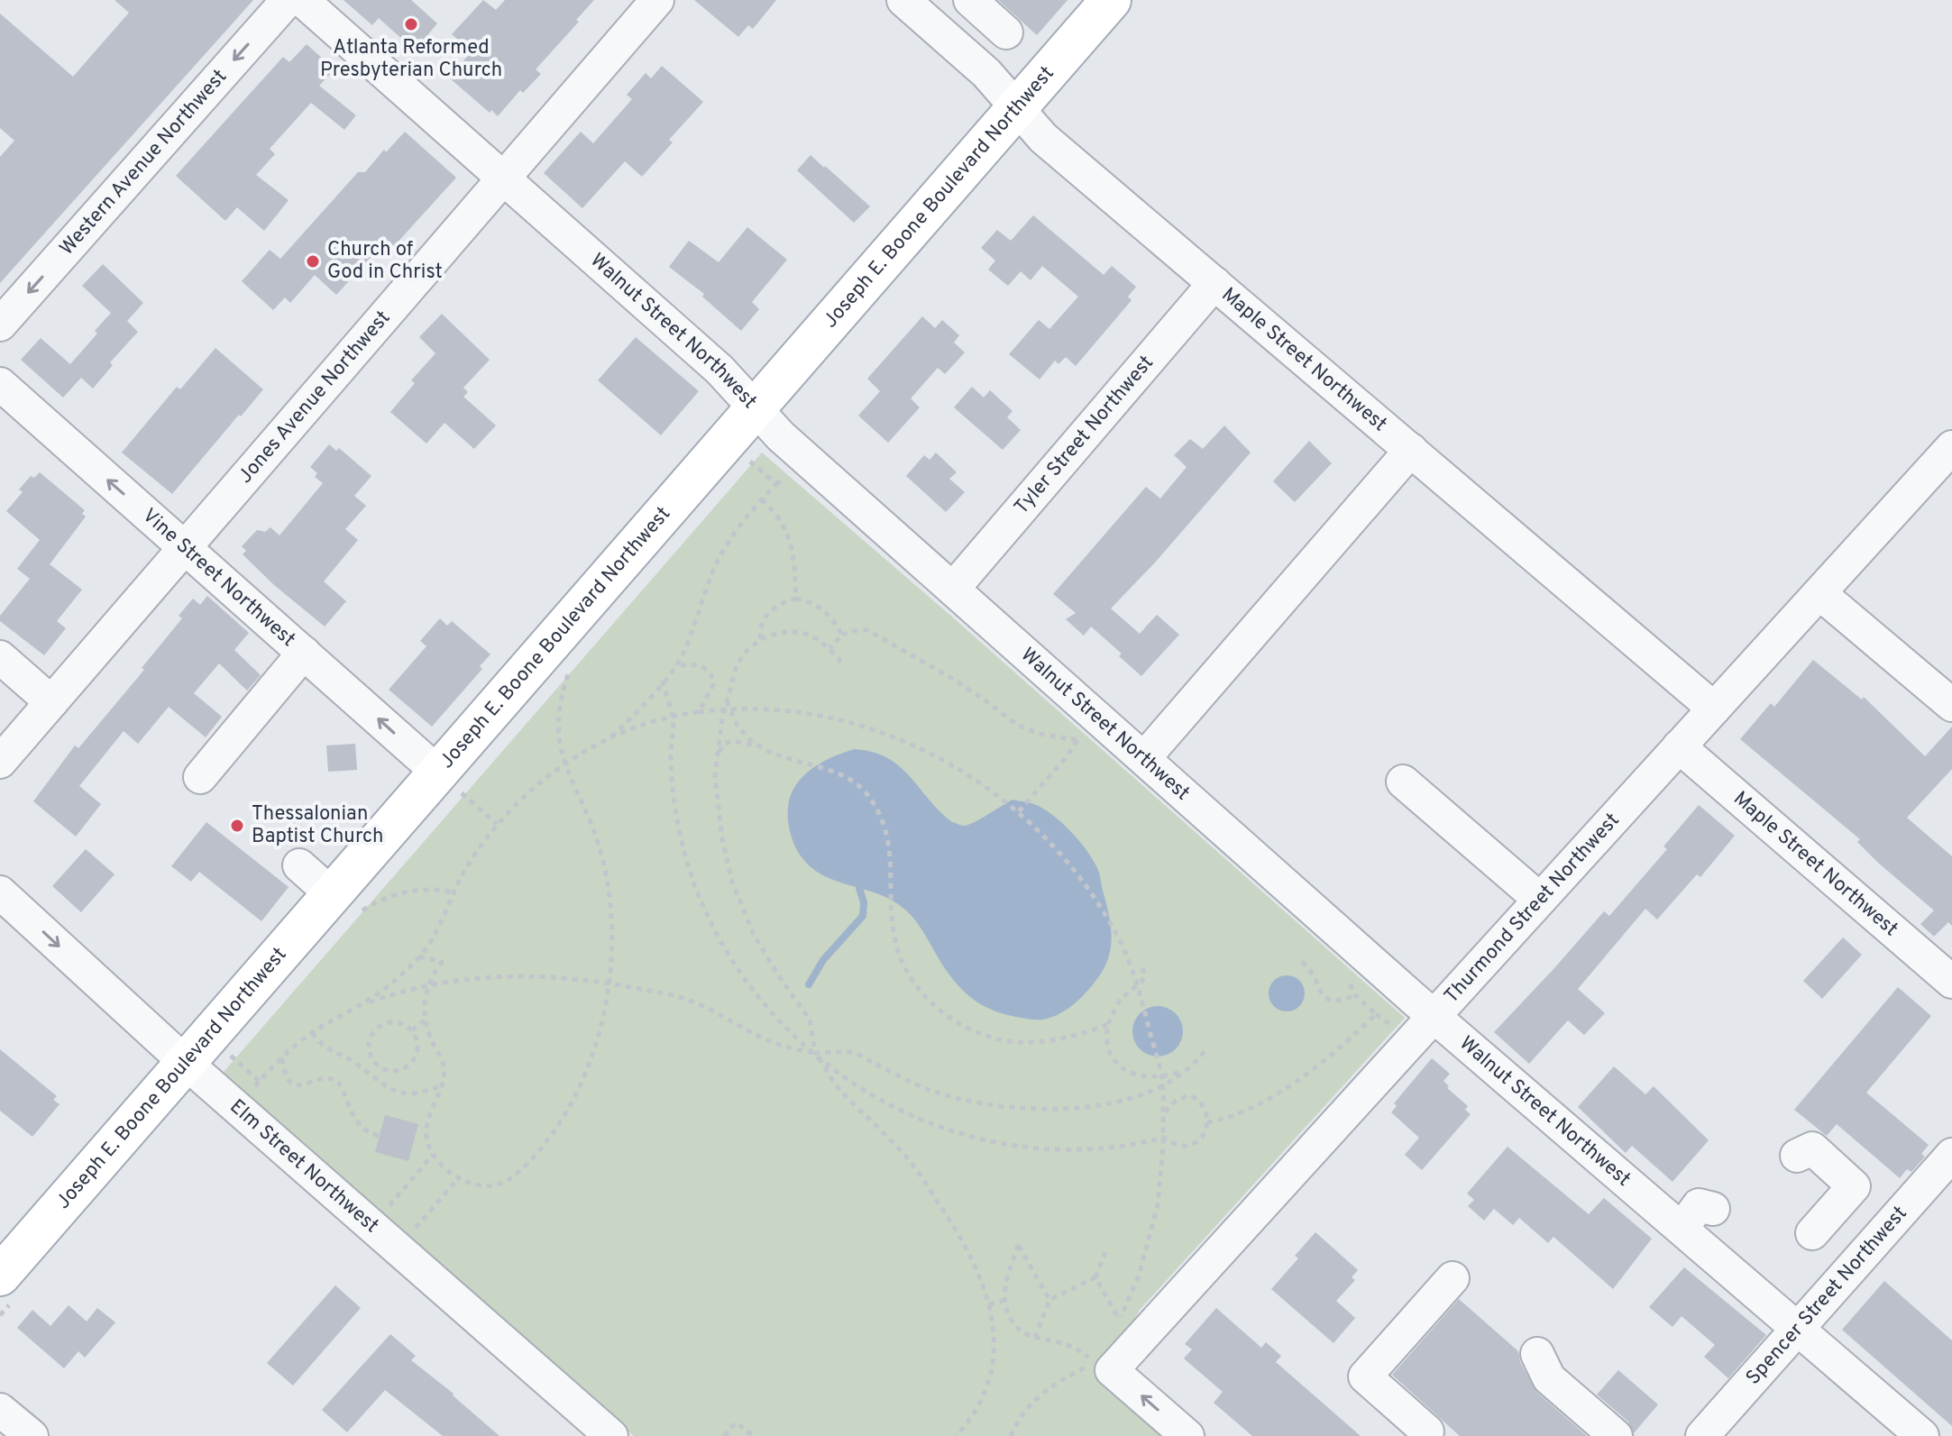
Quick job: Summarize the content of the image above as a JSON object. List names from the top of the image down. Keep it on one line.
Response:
{"streets":{"main road":["Joseph E. Boone Boulevard Northwest"],"street":["Western Avenue Northwest","Walnut Street Northwest","Maple Street Northwest","Jones Avenue Northwest","Tyler Street Northwest","Vine Street Northwest","Thurmond Street Northwest","Elm Street Northwest","Spencer Street Northwest"]},"crossings":[["Joseph E. Boone Boulevard Northwest","Walnut Street Northwest"],["Joseph E. Boone Boulevard Northwest","Maple Street Northwest"],["Joseph E. Boone Boulevard Northwest","Vine Street Northwest"],["Joseph E. Boone Boulevard Northwest","Elm Street Northwest"],["Walnut Street Northwest","Jones Avenue Northwest"],["Walnut Street Northwest","Tyler Street Northwest"],["Walnut Street Northwest","Thurmond Street Northwest"],["Walnut Street Northwest","Spencer Street Northwest"],["Maple Street Northwest","Tyler Street Northwest"],["Maple Street Northwest","Thurmond Street Northwest"],["Jones Avenue Northwest","Vine Street Northwest"]],"one_way":["Western Avenue Northwest","Vine Street Northwest","Thurmond Street Northwest"],"places":["Atlanta Reformed Presbyterian Church","Church of God in Christ","Thessalonian Baptist Church"]}
